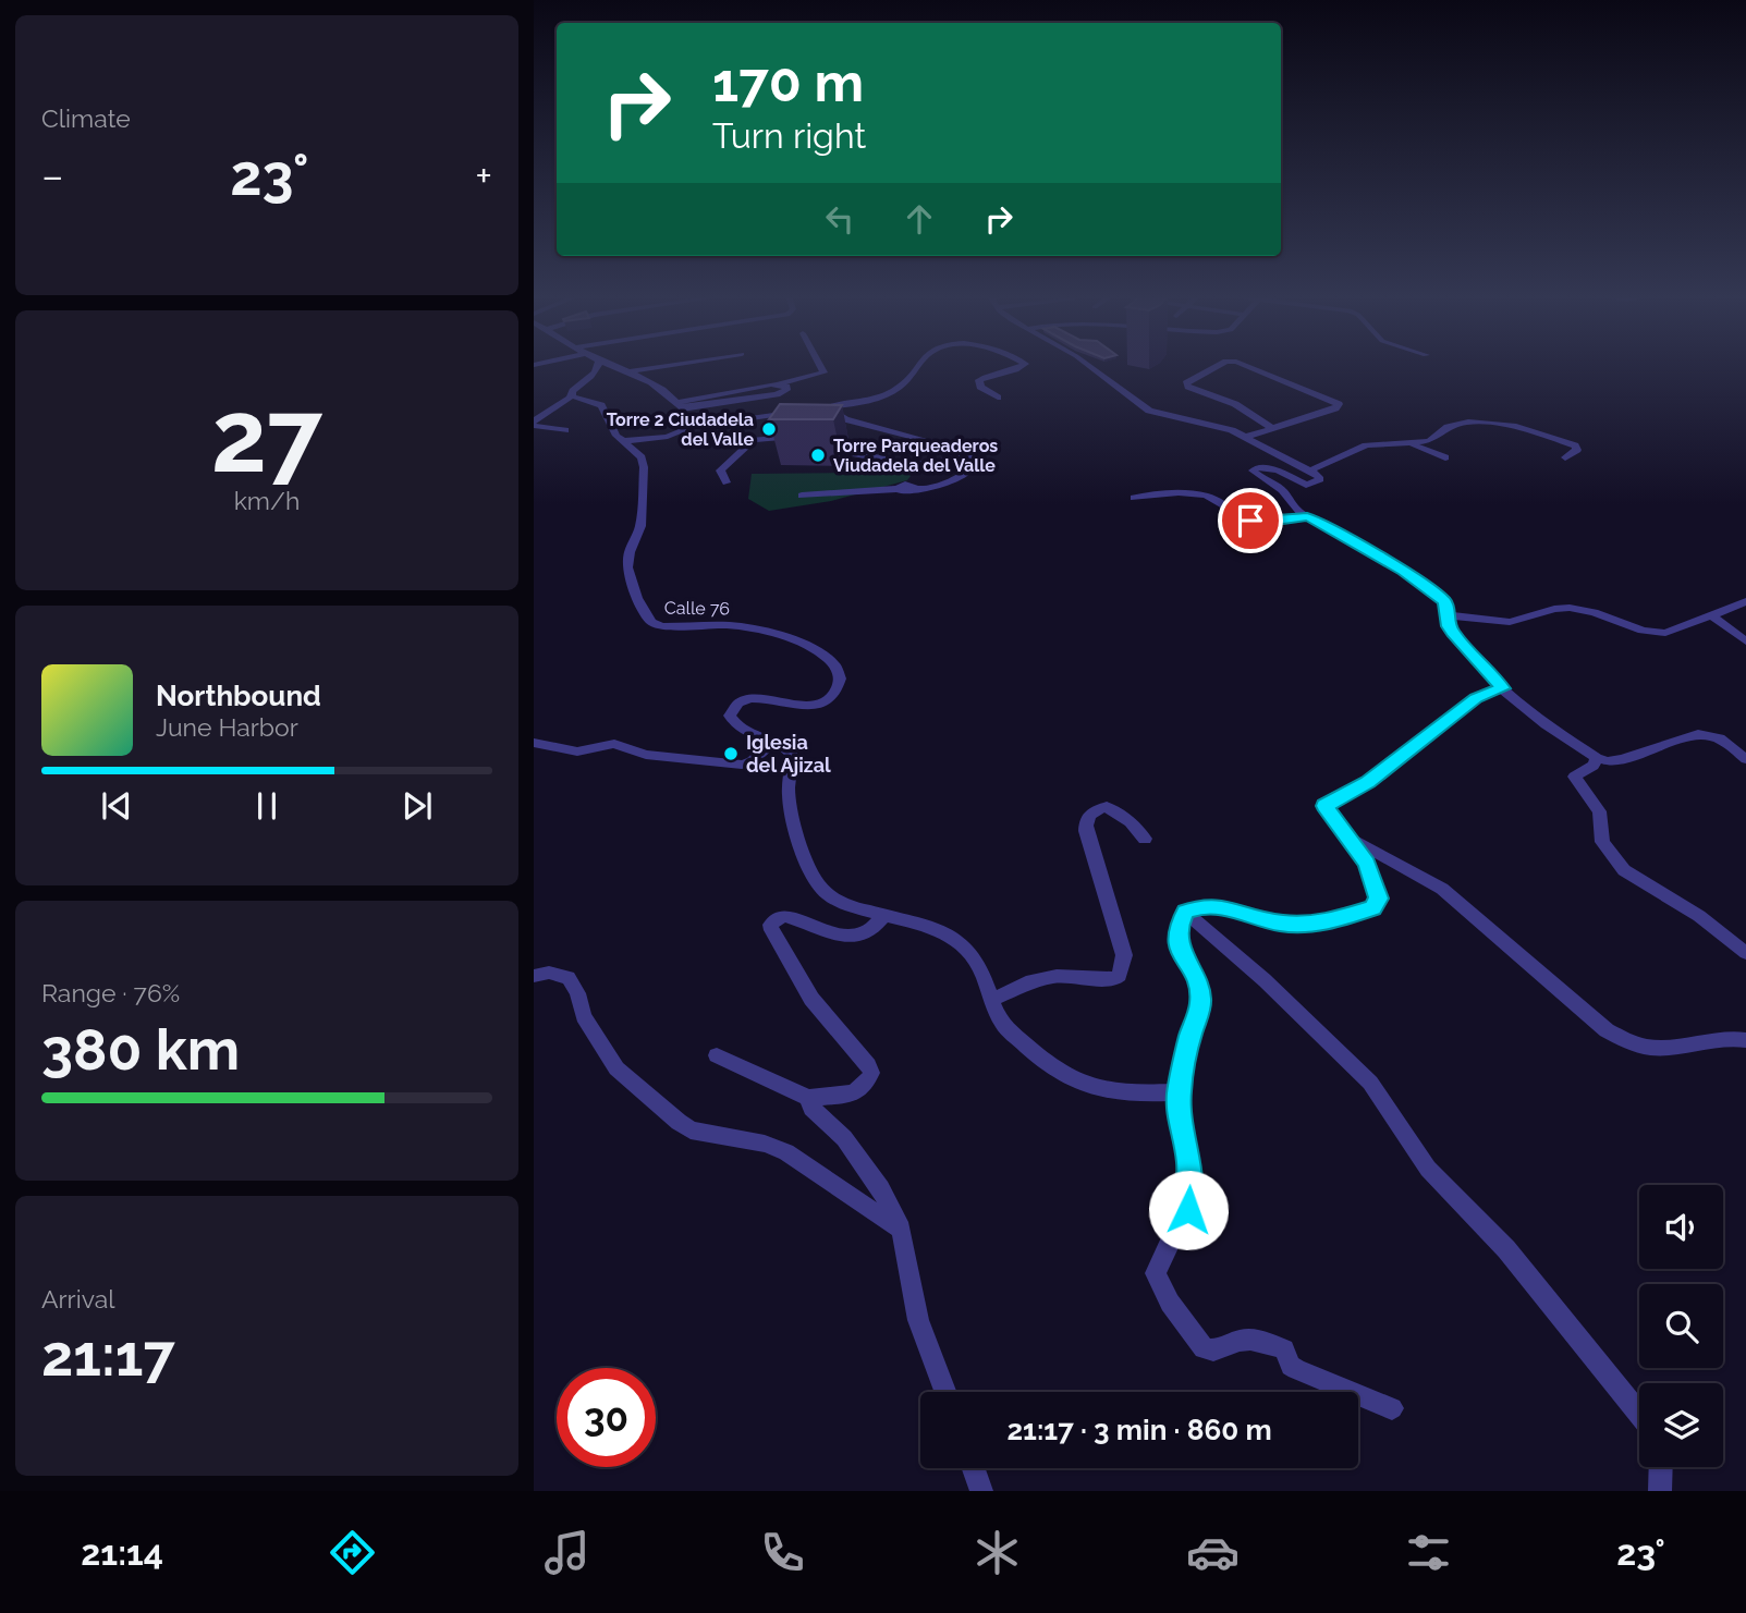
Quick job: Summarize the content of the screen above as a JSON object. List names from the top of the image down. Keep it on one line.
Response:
{"streets":{"street":["Calle 76"]},"places":["Torre 2 Ciudadela del Valle","Torre Parqueaderos Viudadela del Valle","Iglesia del Ajizal"],"page":{"tile":["Climate",["27","km/h"],["Range · 76%","380 km"],["Arrival","21:17"]],"turn":["170 m","Turn right"],"heat":["−","23°","+"],"song":["Northbound","June Harbor"],"limit":"30","trip":"21:17 · 3 min · 860 m","tabs":["21:14","23°"]}}
